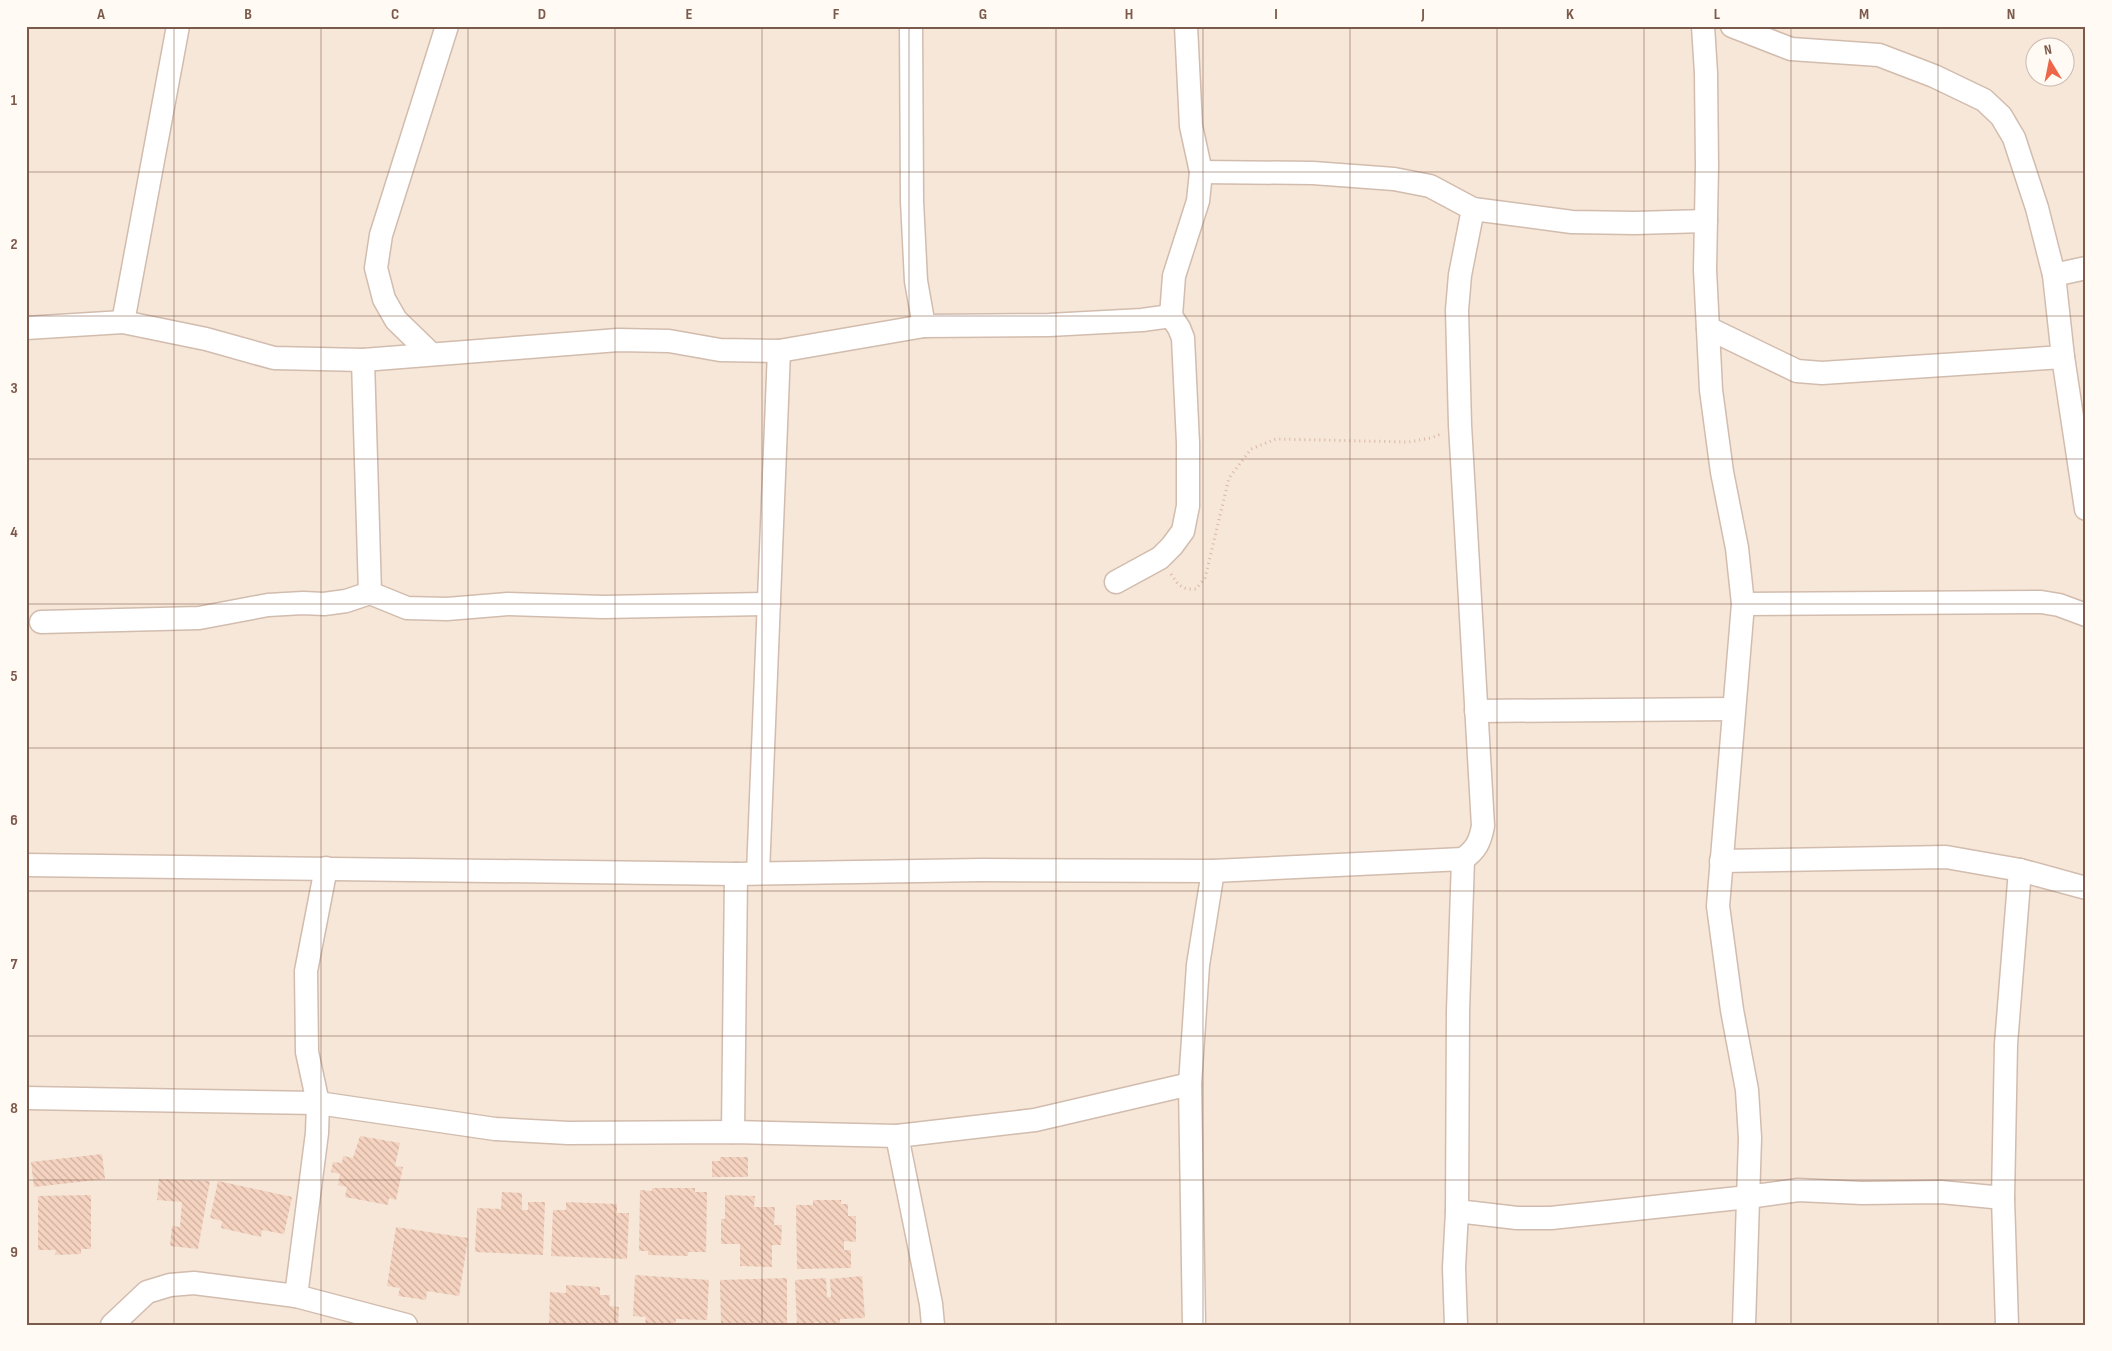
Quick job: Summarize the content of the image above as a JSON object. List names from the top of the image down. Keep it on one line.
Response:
{"north":"top","grid":{"columns":["A","B","C","D","E","F","G","H","I","J","K","L","M","N"],"rows":["1","2","3","4","5","6","7","8","9"]}}
